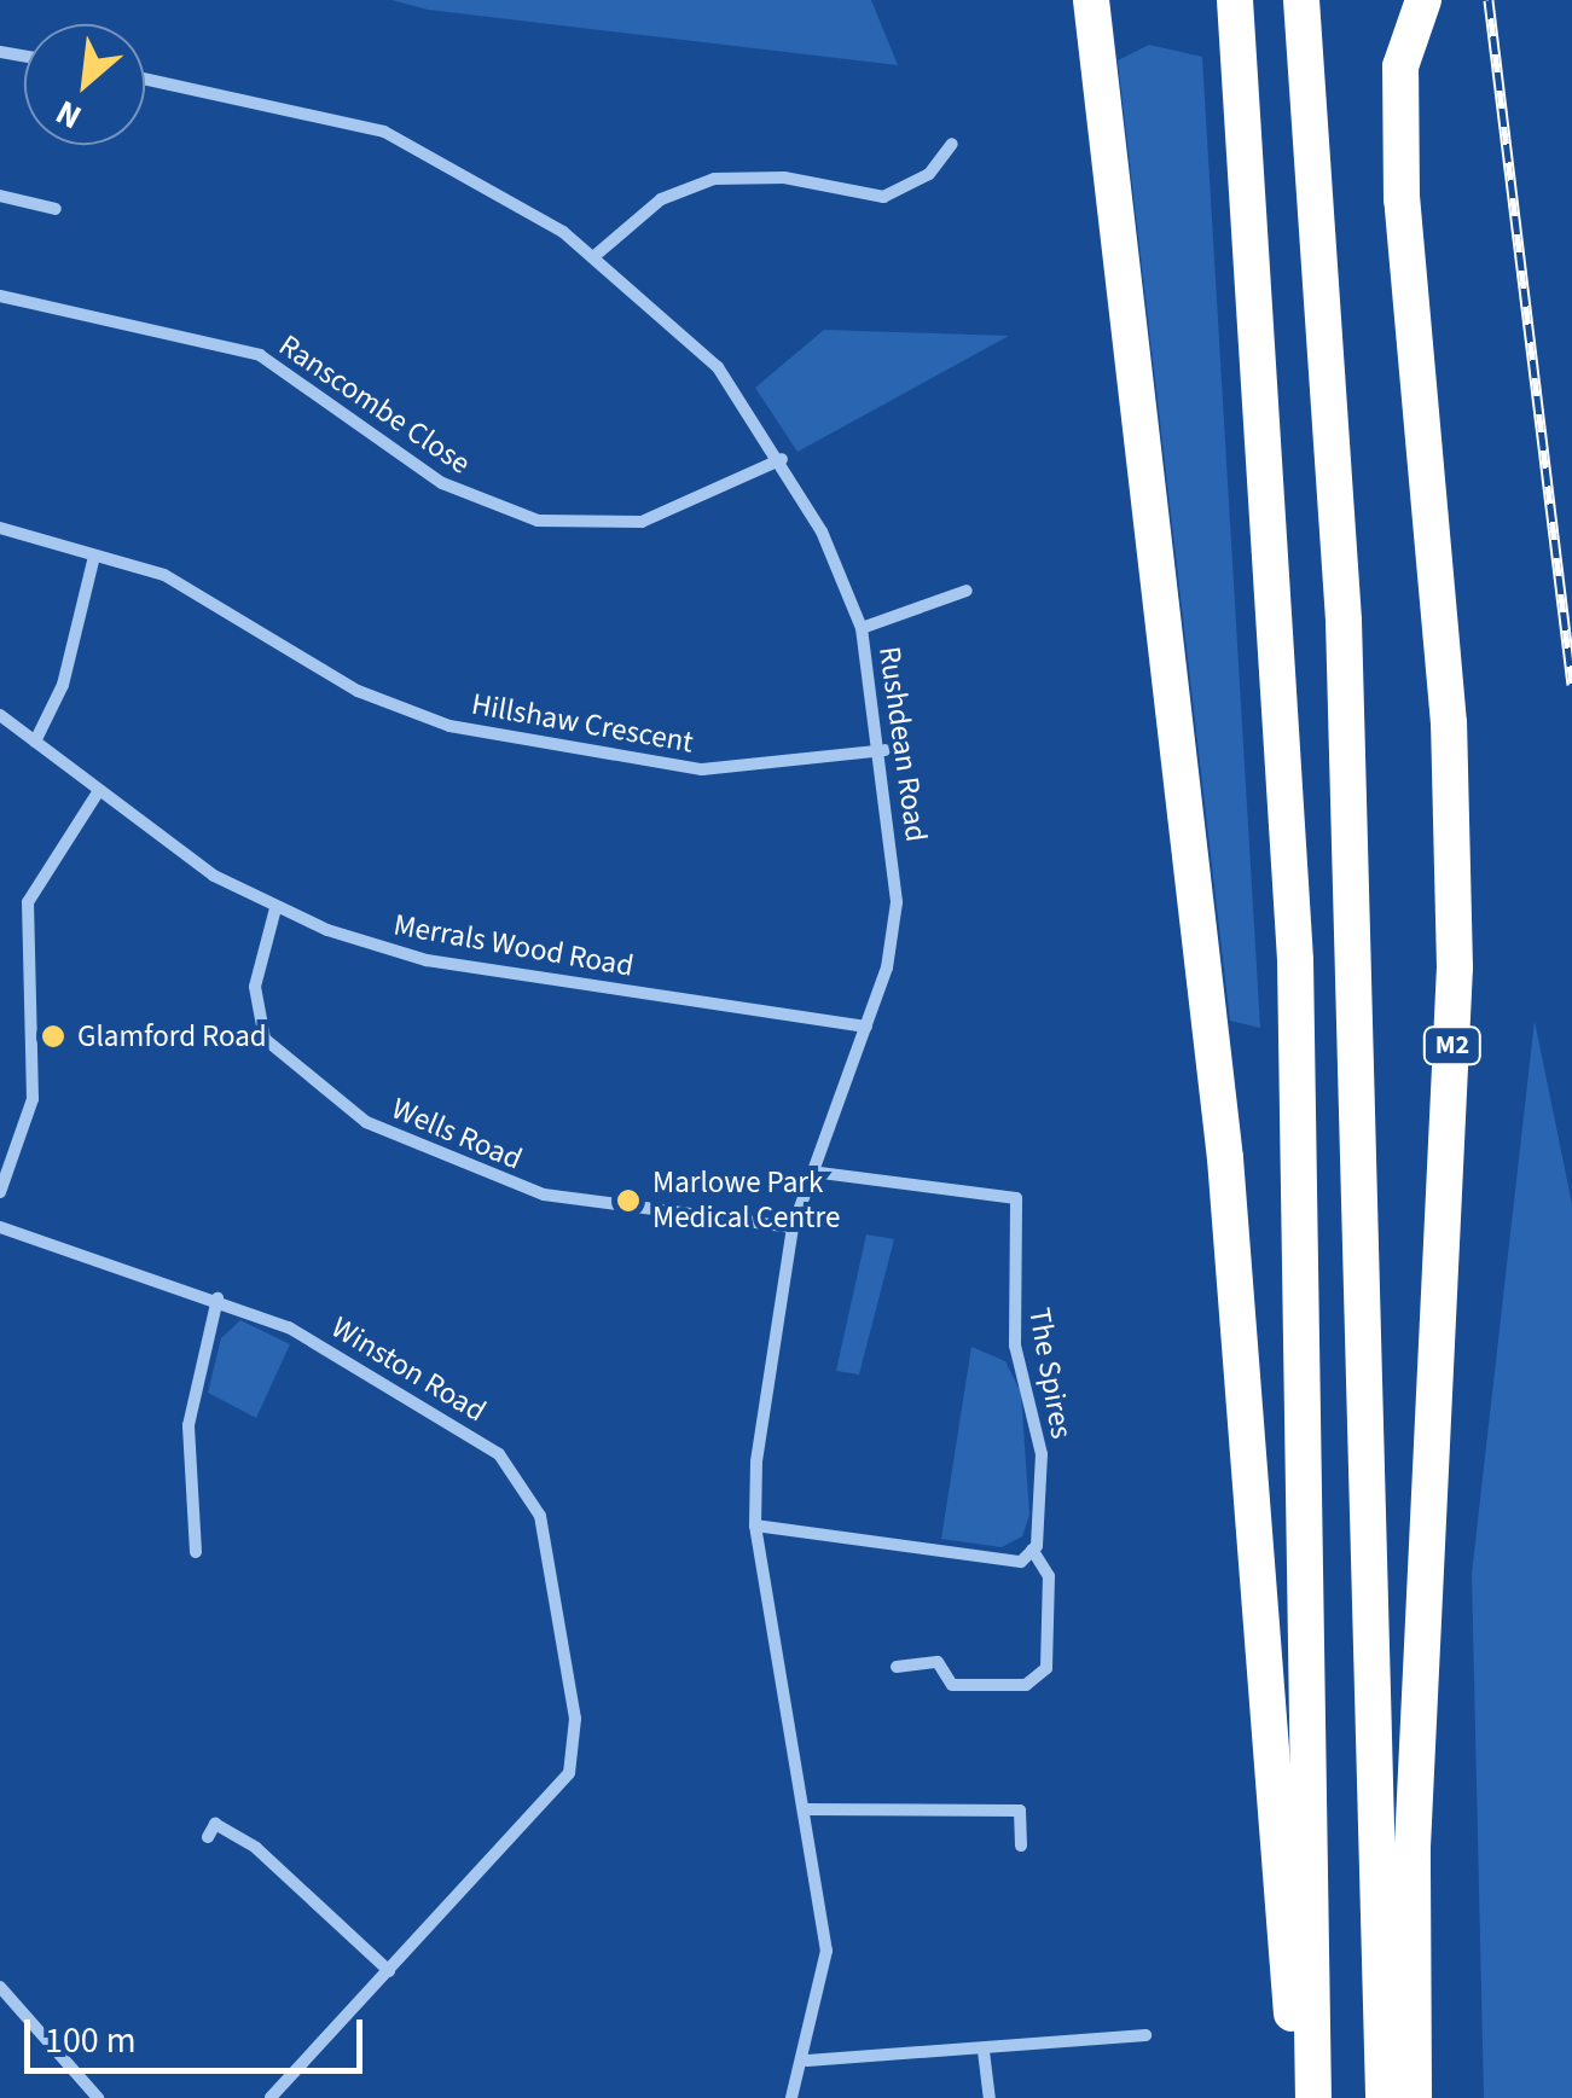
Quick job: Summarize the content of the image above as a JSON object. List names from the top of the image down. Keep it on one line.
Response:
{"streets":{"highway":["M2"],"street":["Ranscombe Close","Hillshaw Crescent","Rushdean Road","Merrals Wood Road","Wells Road","Winston Road","The Spires"]},"crossings":[["Ranscombe Close","Rushdean Road"],["Hillshaw Crescent","Rushdean Road"],["Rushdean Road","Merrals Wood Road"],["Rushdean Road","Wells Road"],["Rushdean Road","The Spires"],["Merrals Wood Road","Wells Road"]],"places":["Glamford Road","Marlowe Park Medical Centre"],"scale_bar":"100 m","north":"bottom left"}
